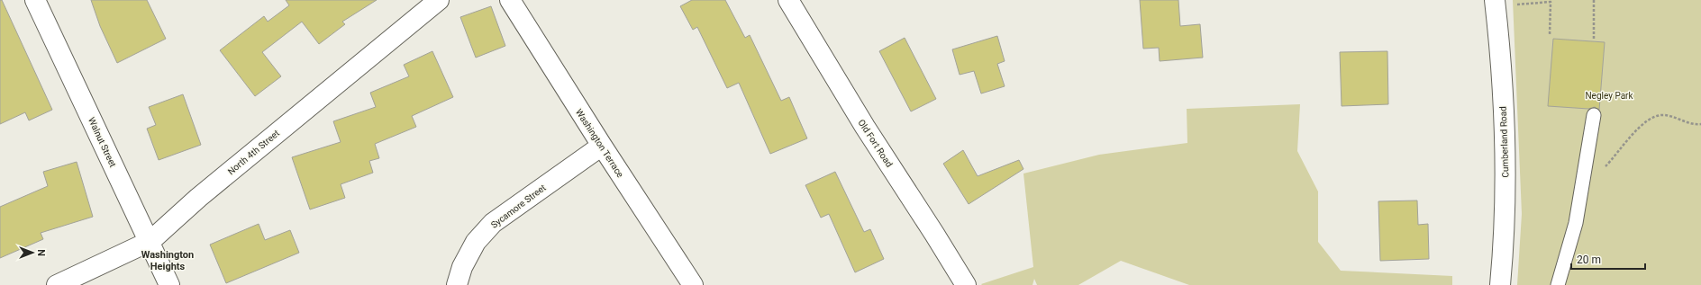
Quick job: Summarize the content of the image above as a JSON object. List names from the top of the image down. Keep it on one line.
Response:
{"streets":{"street":["Walnut Street","Cumberland Road","Washington Terrace","Old Fort Road","North 4th Street","Sycamore Street"]},"crossings":[["Walnut Street","North 4th Street"],["Washington Terrace","Sycamore Street"]],"districts":["Washington Heights"],"parks":["Negley Park"],"scale_bar":"20 m","north":"right"}
